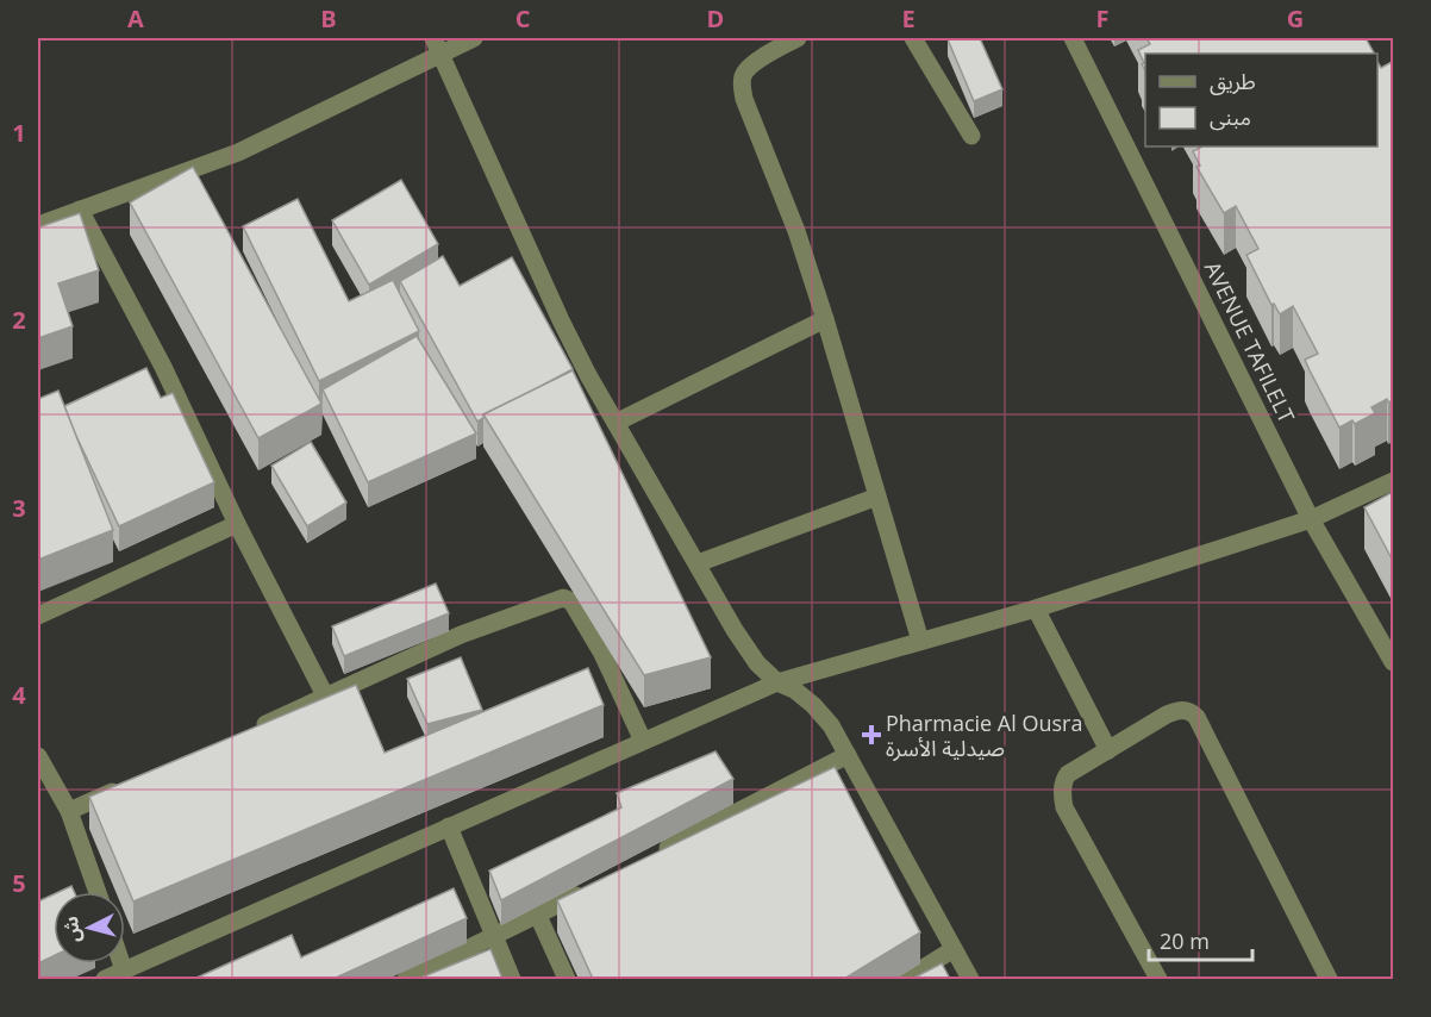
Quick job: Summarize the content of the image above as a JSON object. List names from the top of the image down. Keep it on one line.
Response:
{"streets":{"street":["AVENUE TAFILELT"]},"places":{"health":["Pharmacie Al Ousra صيدلية الأسرة"]},"legend":["طريق","مبنى"],"scale_bar":"20 m","north":"left","grid":{"columns":["A","B","C","D","E","F","G"],"rows":["1","2","3","4","5"]}}
